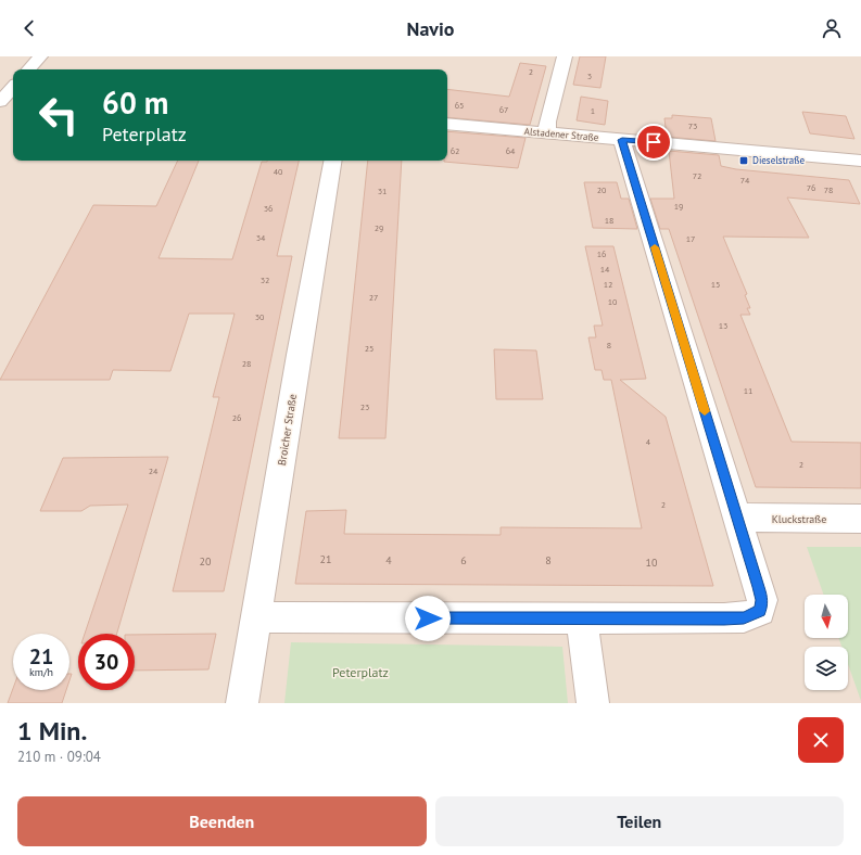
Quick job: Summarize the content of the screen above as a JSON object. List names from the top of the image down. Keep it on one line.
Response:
{"streets":{"street":["Alstadener Straße","Broicher Straße","Kluckstraße"]},"parks":["Peterplatz"],"places":{"transit":["Dieselstraße"]},"house_numbers":["2","3","65","67","1","73","62","64","40","72","74","76","20","78","31","19","36","18","29","34","17","16","14","32","12","15","27","10","30","13","8","25","28","11","23","26","4","2","24","2","21","4","6","8","20","10"],"north":"bottom","page":{"header":"Navio","turn":["60 m","Peterplatz"],"speed":"21 km/h","limit":"30","heading":["1 Min.","210 m · 09:04"],"buttons":["Beenden","Teilen"]}}
